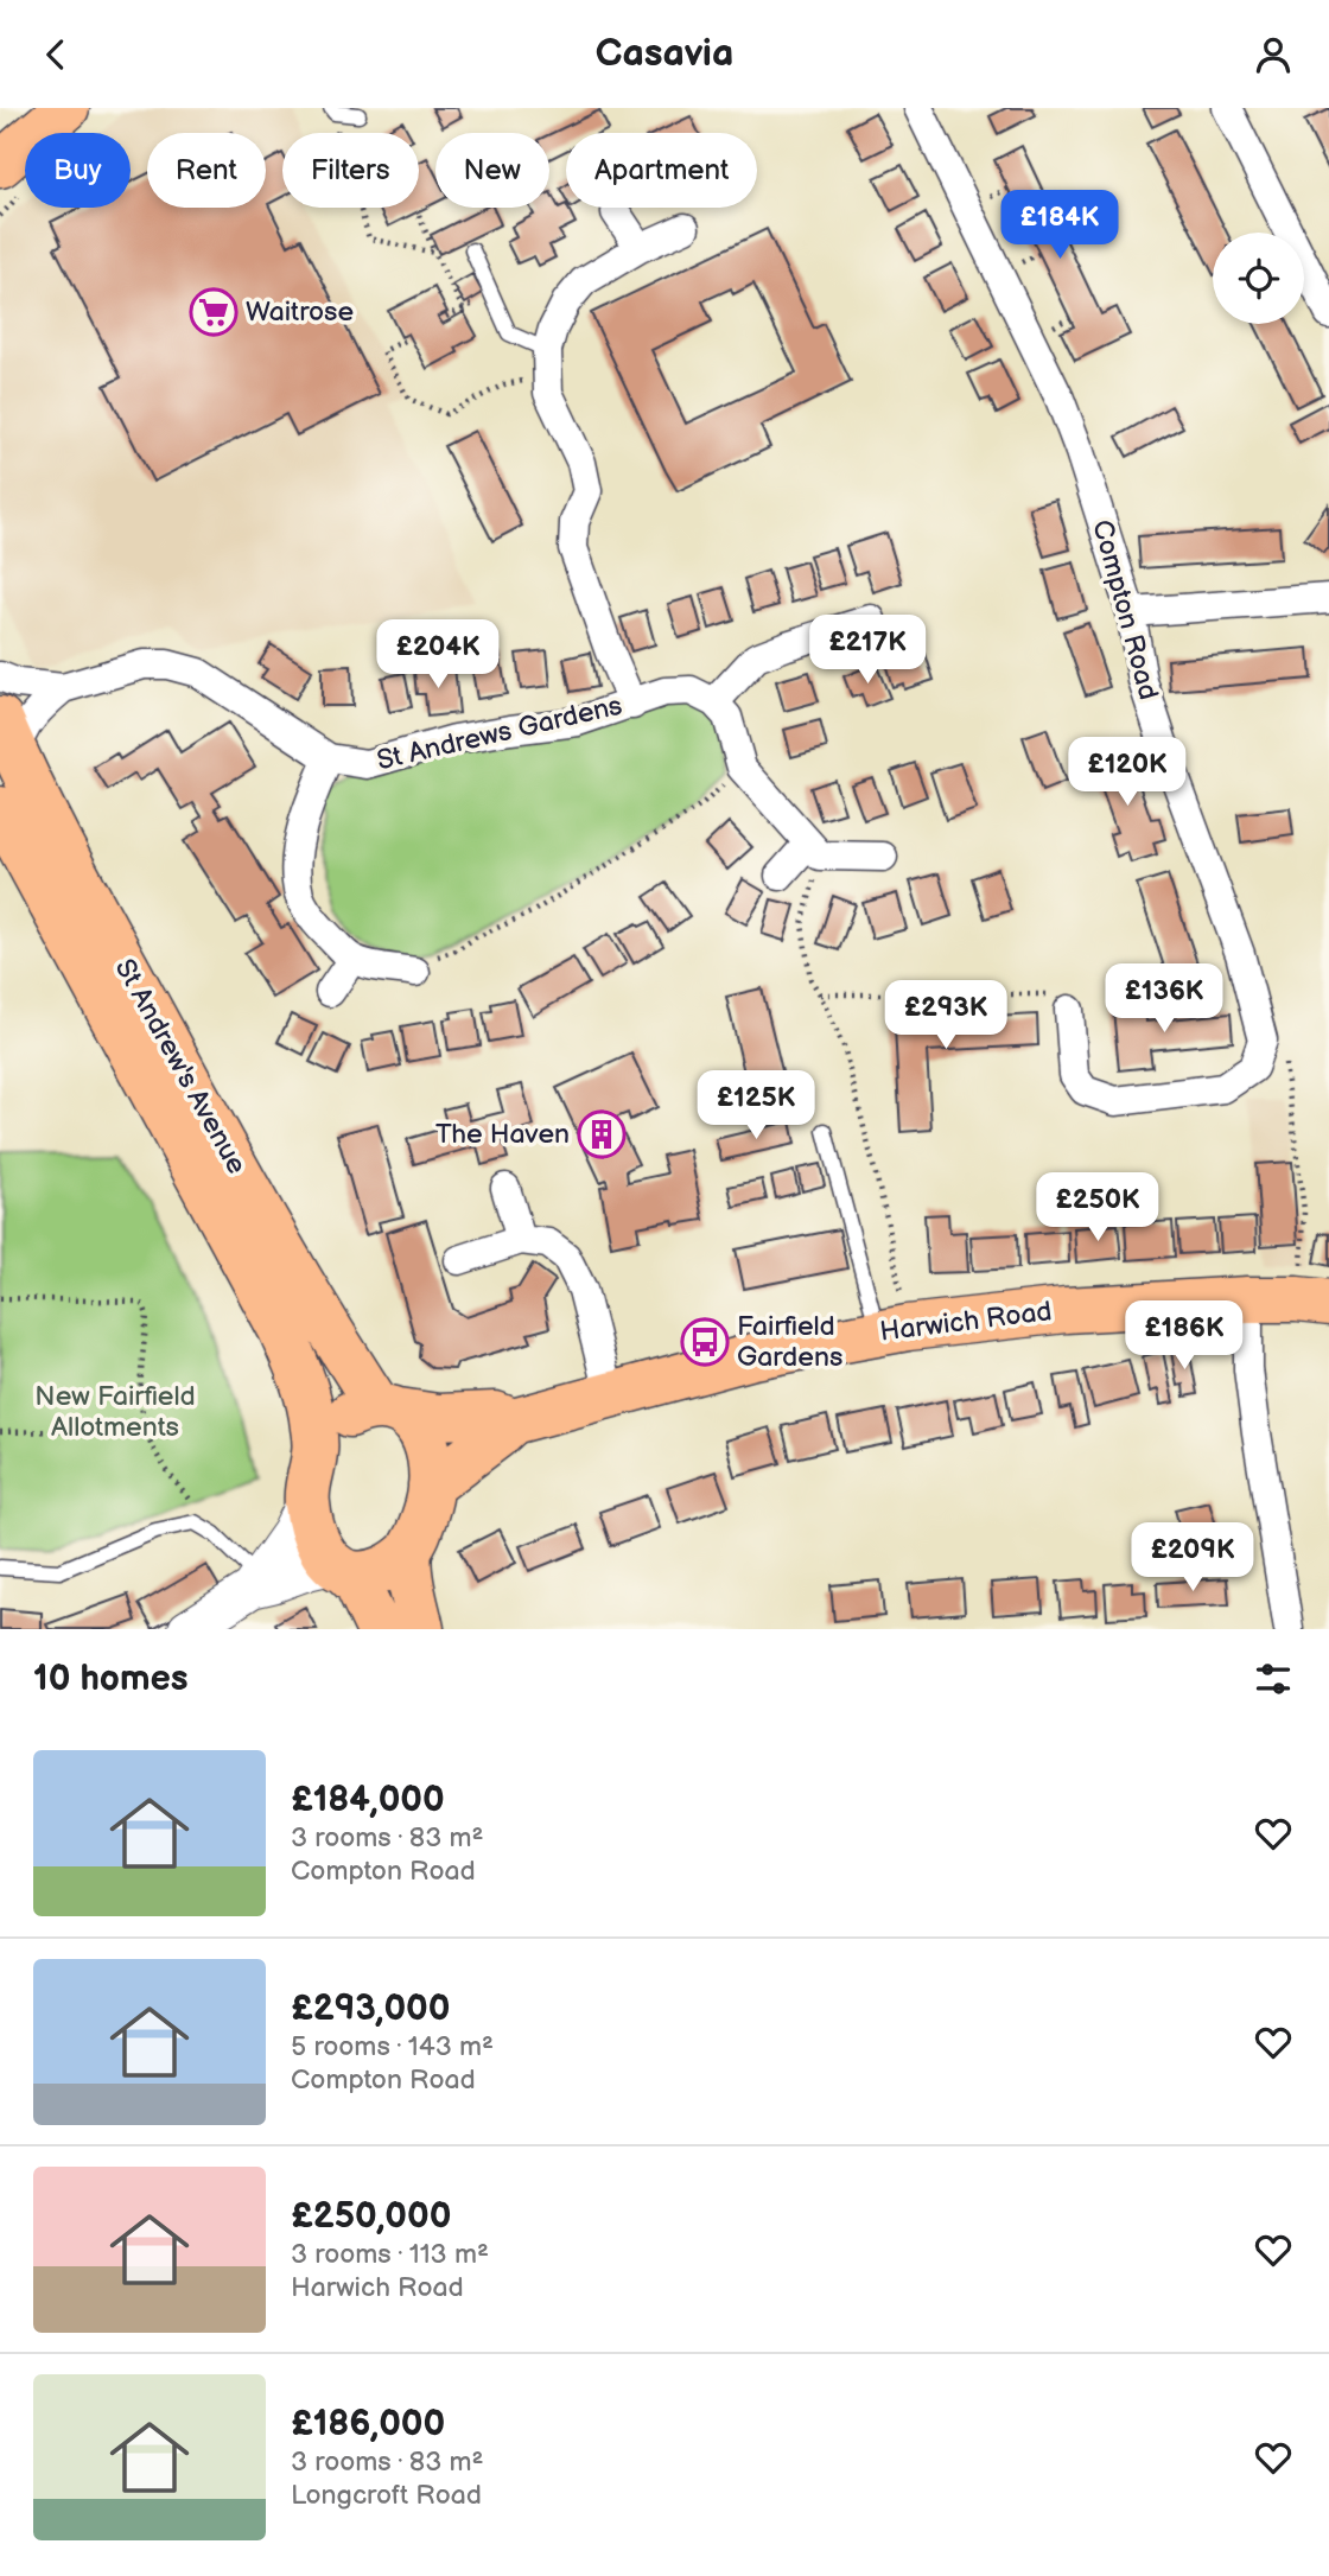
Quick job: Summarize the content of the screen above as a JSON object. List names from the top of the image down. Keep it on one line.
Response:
{"streets":{"main road":["St Andrew's Avenue","Harwich Road"],"street":["Compton Road","St Andrews Gardens"]},"crossings":[["St Andrews Gardens","St Andrew's Avenue"],["St Andrew's Avenue","Harwich Road"]],"parks":["New Fairfield Allotments"],"places":{"supermarket":["Waitrose"],"building":["The Haven"],"bus stop":["Fairfield Gardens"]},"page":{"header":"Casavia","chip":["Buy","Rent","Filters","New","Apartment"],"price":["£184K","£217K","£204K","£120K","£136K","£293K","£125K","£250K","£186K","£209K"],"heading":"10 homes","list":[{"name":"£184,000","note":"3 rooms · 83 m² · Compton Road"},{"name":"£293,000","note":"5 rooms · 143 m² · Compton Road"},{"name":"£250,000","note":"3 rooms · 113 m² · Harwich Road"},{"name":"£186,000","note":"3 rooms · 83 m² · Longcroft Road"}]}}
